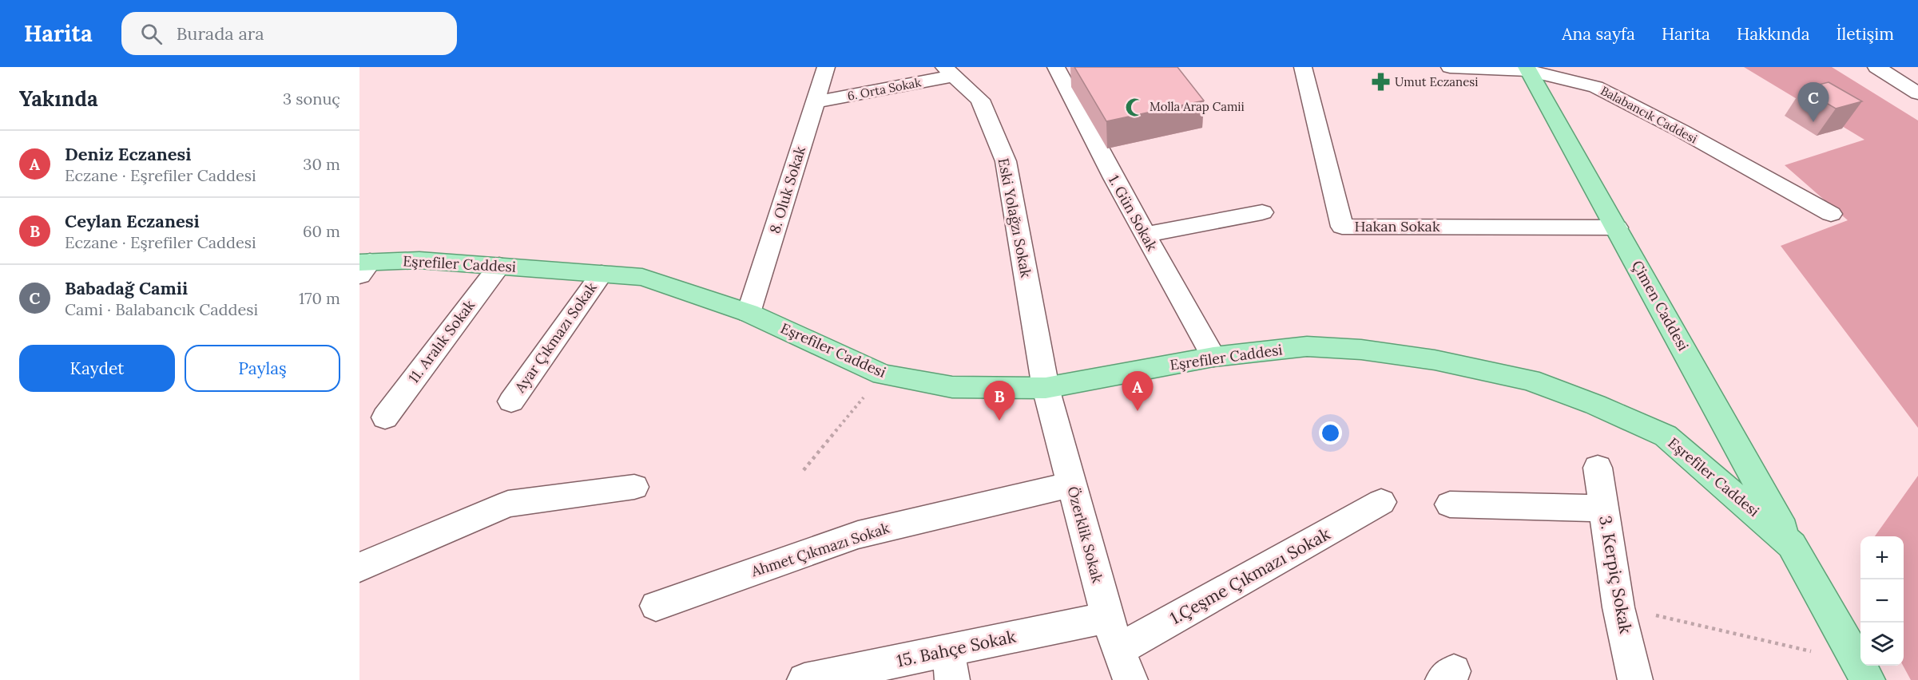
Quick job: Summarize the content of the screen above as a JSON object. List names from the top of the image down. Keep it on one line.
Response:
{"streets":{"main road":["Eşrefiler Caddesi","Çimen Caddesi"],"street":["6. Orta Sokak","Balabancık Caddesi","8. Oluk Sokak","1. Gün Sokak","Eski Yolağzı Sokak","Hakan Sokak","Ayar Çıkmazı Sokak","11. Aralık Sokak","Özerklik Sokak","Ahmet Çıkmazı Sokak","3. Kerpiç Sokak","1.Çeşme Çıkmazı Sokak","15. Bahçe Sokak"]},"crossings":[["6. Orta Sokak","8. Oluk Sokak"],["6. Orta Sokak","Eski Yolağzı Sokak"],["Balabancık Caddesi","Çimen Caddesi"],["8. Oluk Sokak","Eşrefiler Caddesi"],["1. Gün Sokak","Eşrefiler Caddesi"],["Eski Yolağzı Sokak","Eşrefiler Caddesi"],["Eski Yolağzı Sokak","Özerklik Sokak"],["Hakan Sokak","Çimen Caddesi"],["Eşrefiler Caddesi","Çimen Caddesi"],["Eşrefiler Caddesi","Ayar Çıkmazı Sokak"],["Eşrefiler Caddesi","11. Aralık Sokak"],["Eşrefiler Caddesi","Özerklik Sokak"],["Özerklik Sokak","Ahmet Çıkmazı Sokak"],["Özerklik Sokak","1.Çeşme Çıkmazı Sokak"],["Özerklik Sokak","15. Bahçe Sokak"]],"places":{"pharmacy":["Umut Eczanesi"],"mosque":["Molla Arap Camii"]},"page":{"header":"Harita","search":"Burada ara","nav":["Ana sayfa","Harita","Hakkında","İletişim"],"heading":["Yakında","3 sonuç"],"pins":["C","A","B"],"list":[{"mark":"A","name":"Deniz Eczanesi","note":"Eczane · Eşrefiler Caddesi","value":"30 m"},{"mark":"B","name":"Ceylan Eczanesi","note":"Eczane · Eşrefiler Caddesi","value":"60 m"},{"mark":"C","name":"Babadağ Camii","note":"Cami · Balabancık Caddesi","value":"170 m"}],"buttons":["Kaydet","Paylaş"],"map_buttons":["+","−"]}}
